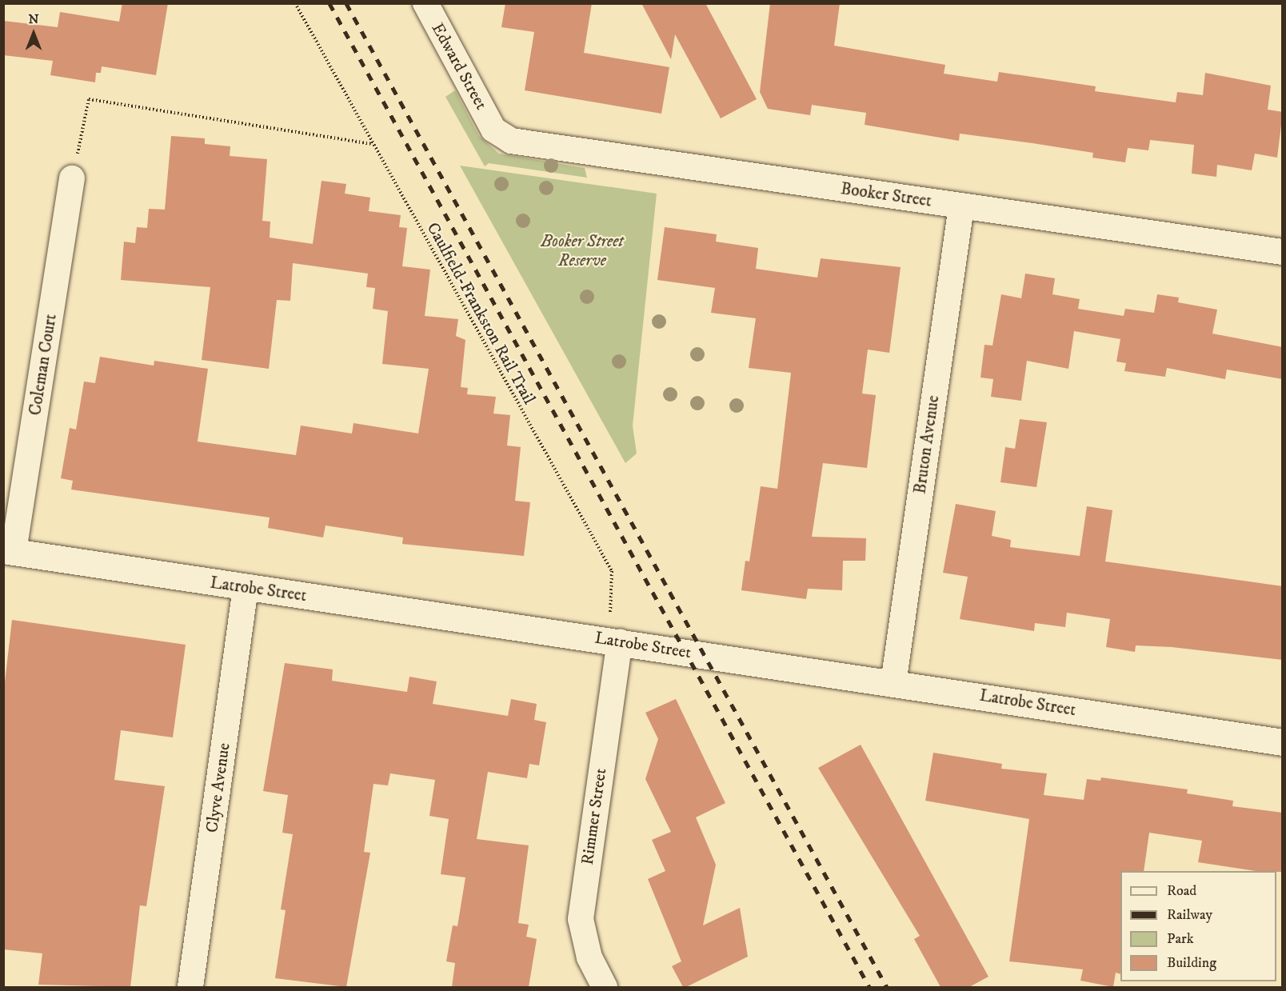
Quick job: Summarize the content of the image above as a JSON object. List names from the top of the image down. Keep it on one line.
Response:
{"streets":{"street":["Edward Street","Booker Street","Coleman Court","Bruton Avenue","Latrobe Street","Clyve Avenue","Rimmer Street"],"path":["Caulfield-Frankston Rail Trail"]},"crossings":[["Edward Street","Booker Street"],["Booker Street","Bruton Avenue"],["Caulfield-Frankston Rail Trail","Latrobe Street"],["Caulfield-Frankston Rail Trail","Rimmer Street"],["Coleman Court","Latrobe Street"],["Bruton Avenue","Latrobe Street"],["Latrobe Street","Clyve Avenue"],["Latrobe Street","Rimmer Street"]],"parks":["Booker Street Reserve"],"legend":["Road","Railway","Park","Building"],"north":"top"}
